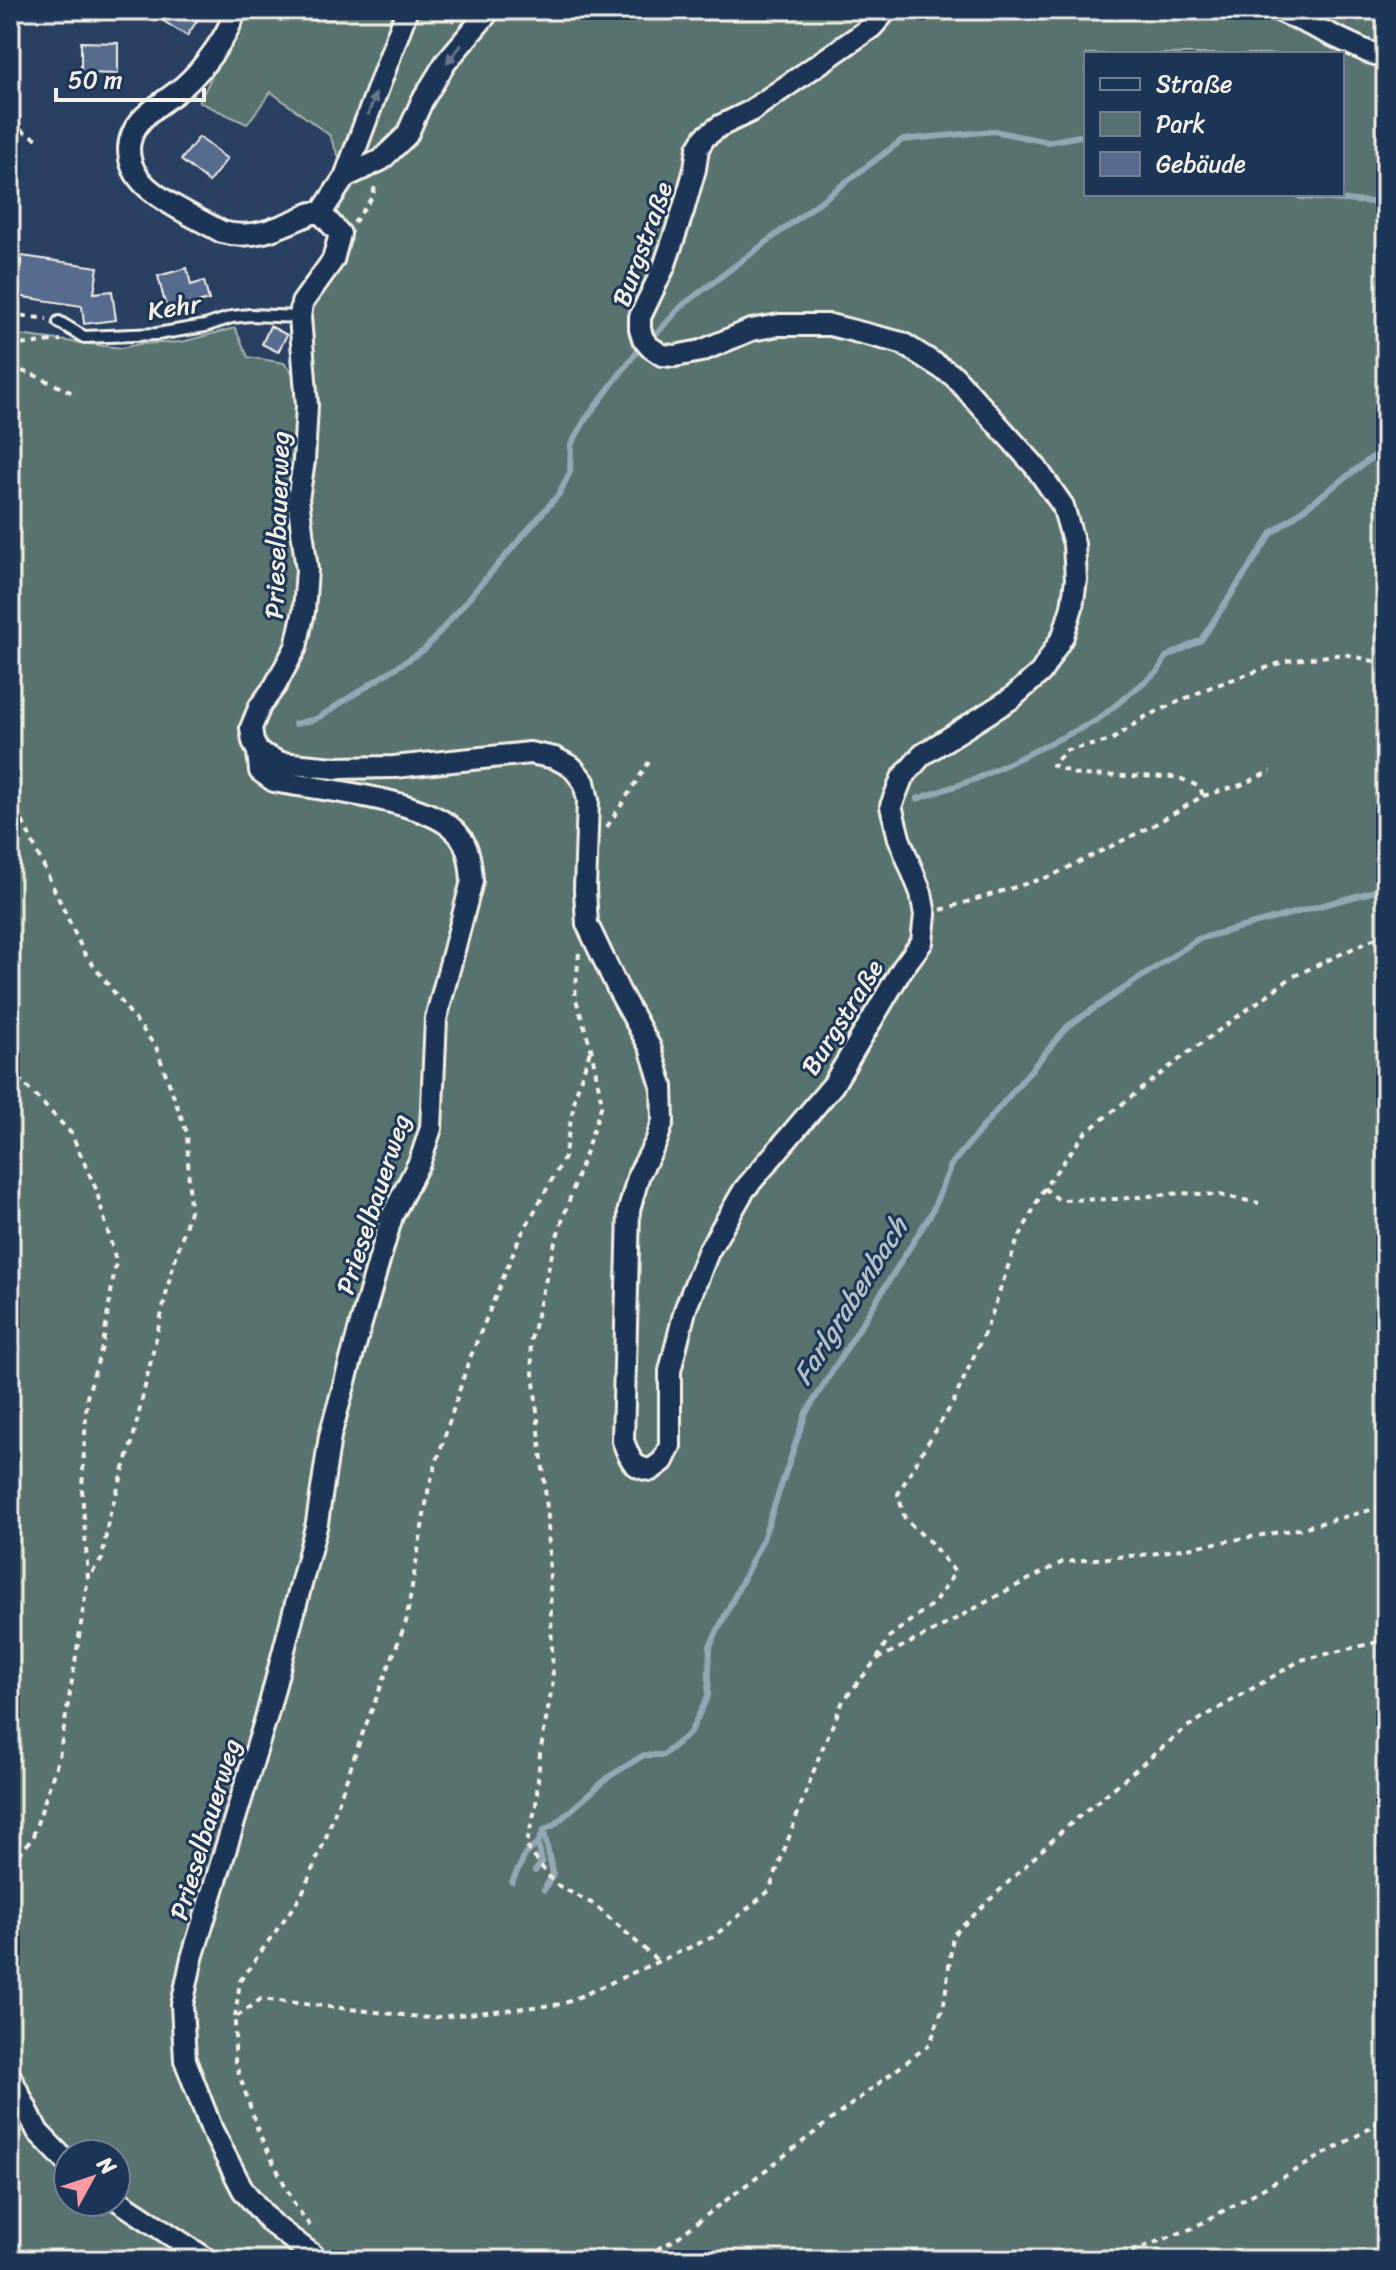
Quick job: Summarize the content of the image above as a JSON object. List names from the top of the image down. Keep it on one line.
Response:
{"streets":{"street":["Burgstraße","Prieselbauerweg"],"lane":["Kehr"]},"crossings":[["Burgstraße","Prieselbauerweg"],["Kehr","Prieselbauerweg"]],"water":["Farlgrabenbach"],"legend":["Straße","Park","Gebäude"],"scale_bar":"50 m","north":"top right"}
